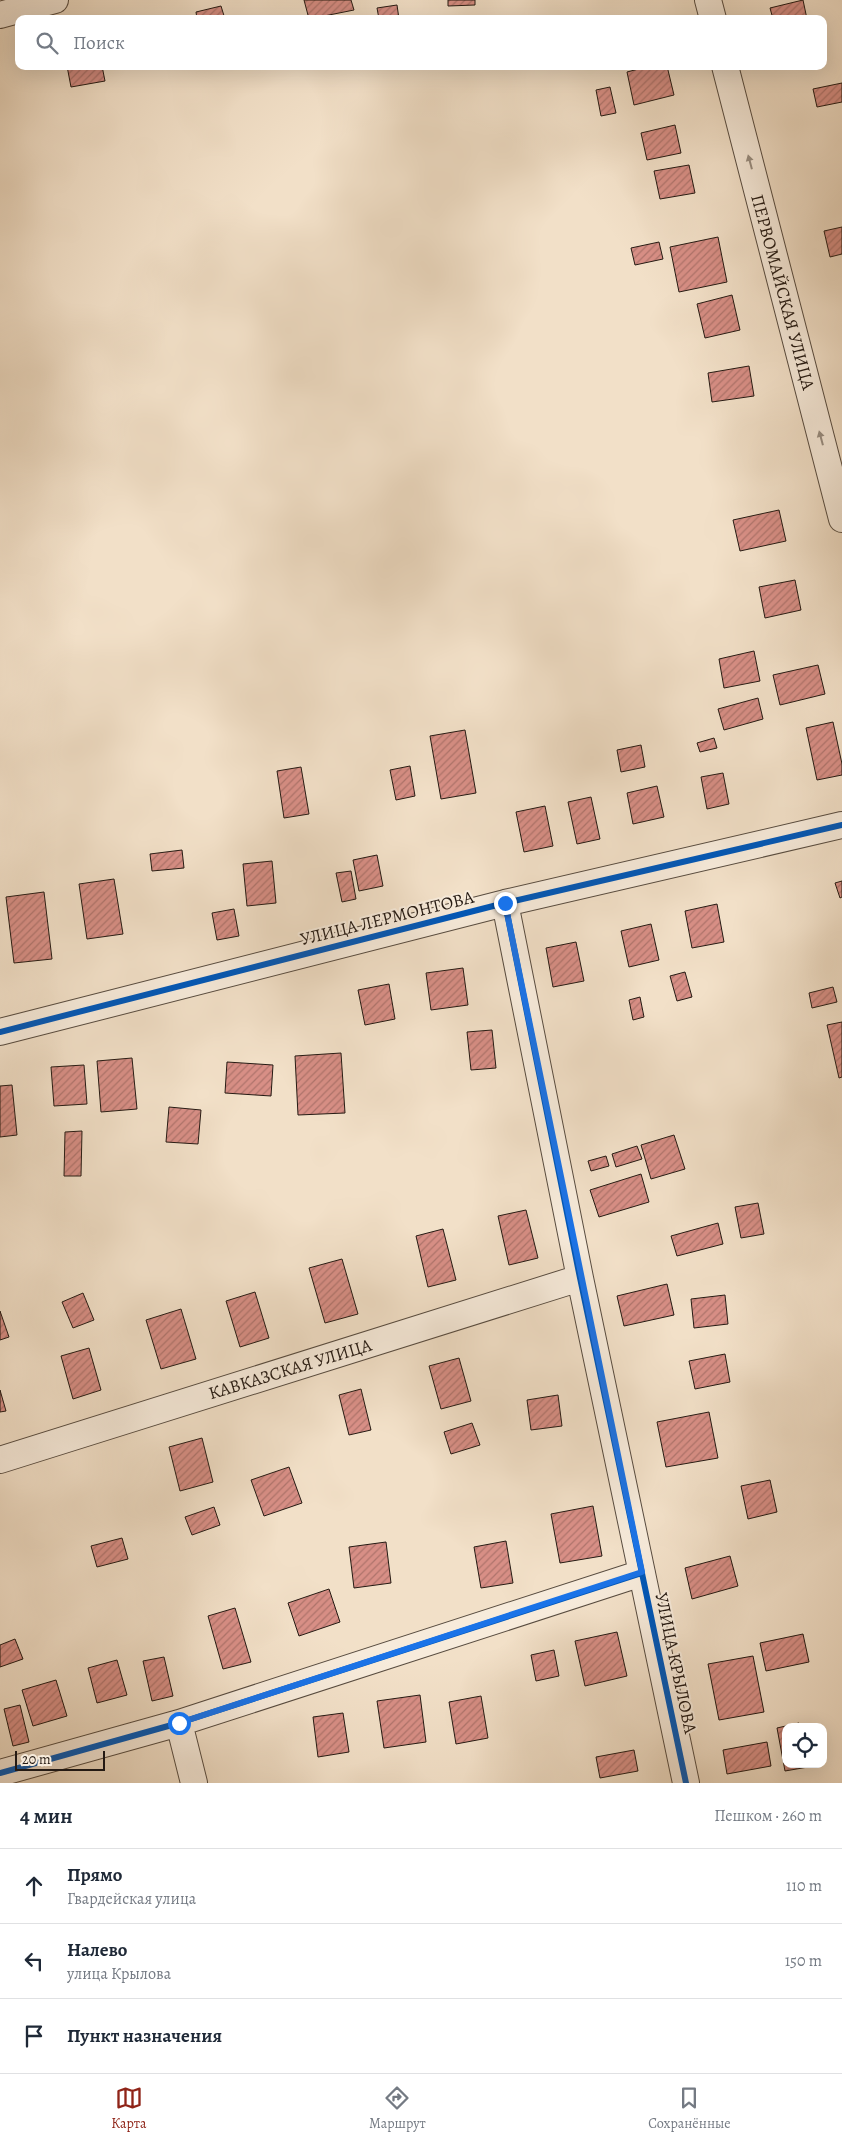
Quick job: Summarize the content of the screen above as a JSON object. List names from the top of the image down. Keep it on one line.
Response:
{"streets":{"street":["ПЕРВОМАЙСКАЯ УЛИЦА","УЛИЦА ЛЕРМОНТОВА","КАВКАЗСКАЯ УЛИЦА","УЛИЦА КРЫЛОВА"]},"crossings":[["УЛИЦА ЛЕРМОНТОВА","УЛИЦА КРЫЛОВА"],["КАВКАЗСКАЯ УЛИЦА","УЛИЦА КРЫЛОВА"]],"one_way":["ПЕРВОМАЙСКАЯ УЛИЦА"],"scale_bar":"20 m","page":{"search":"Поиск","scale":"20 m","heading":["4 мин","Пешком · 260 m"],"list":[["Прямо","Гвардейская улица","110 m"],["Налево","улица Крылова","150 m"],"Пункт назначения"],"nav":["Карта","Маршрут","Сохранённые"]}}
